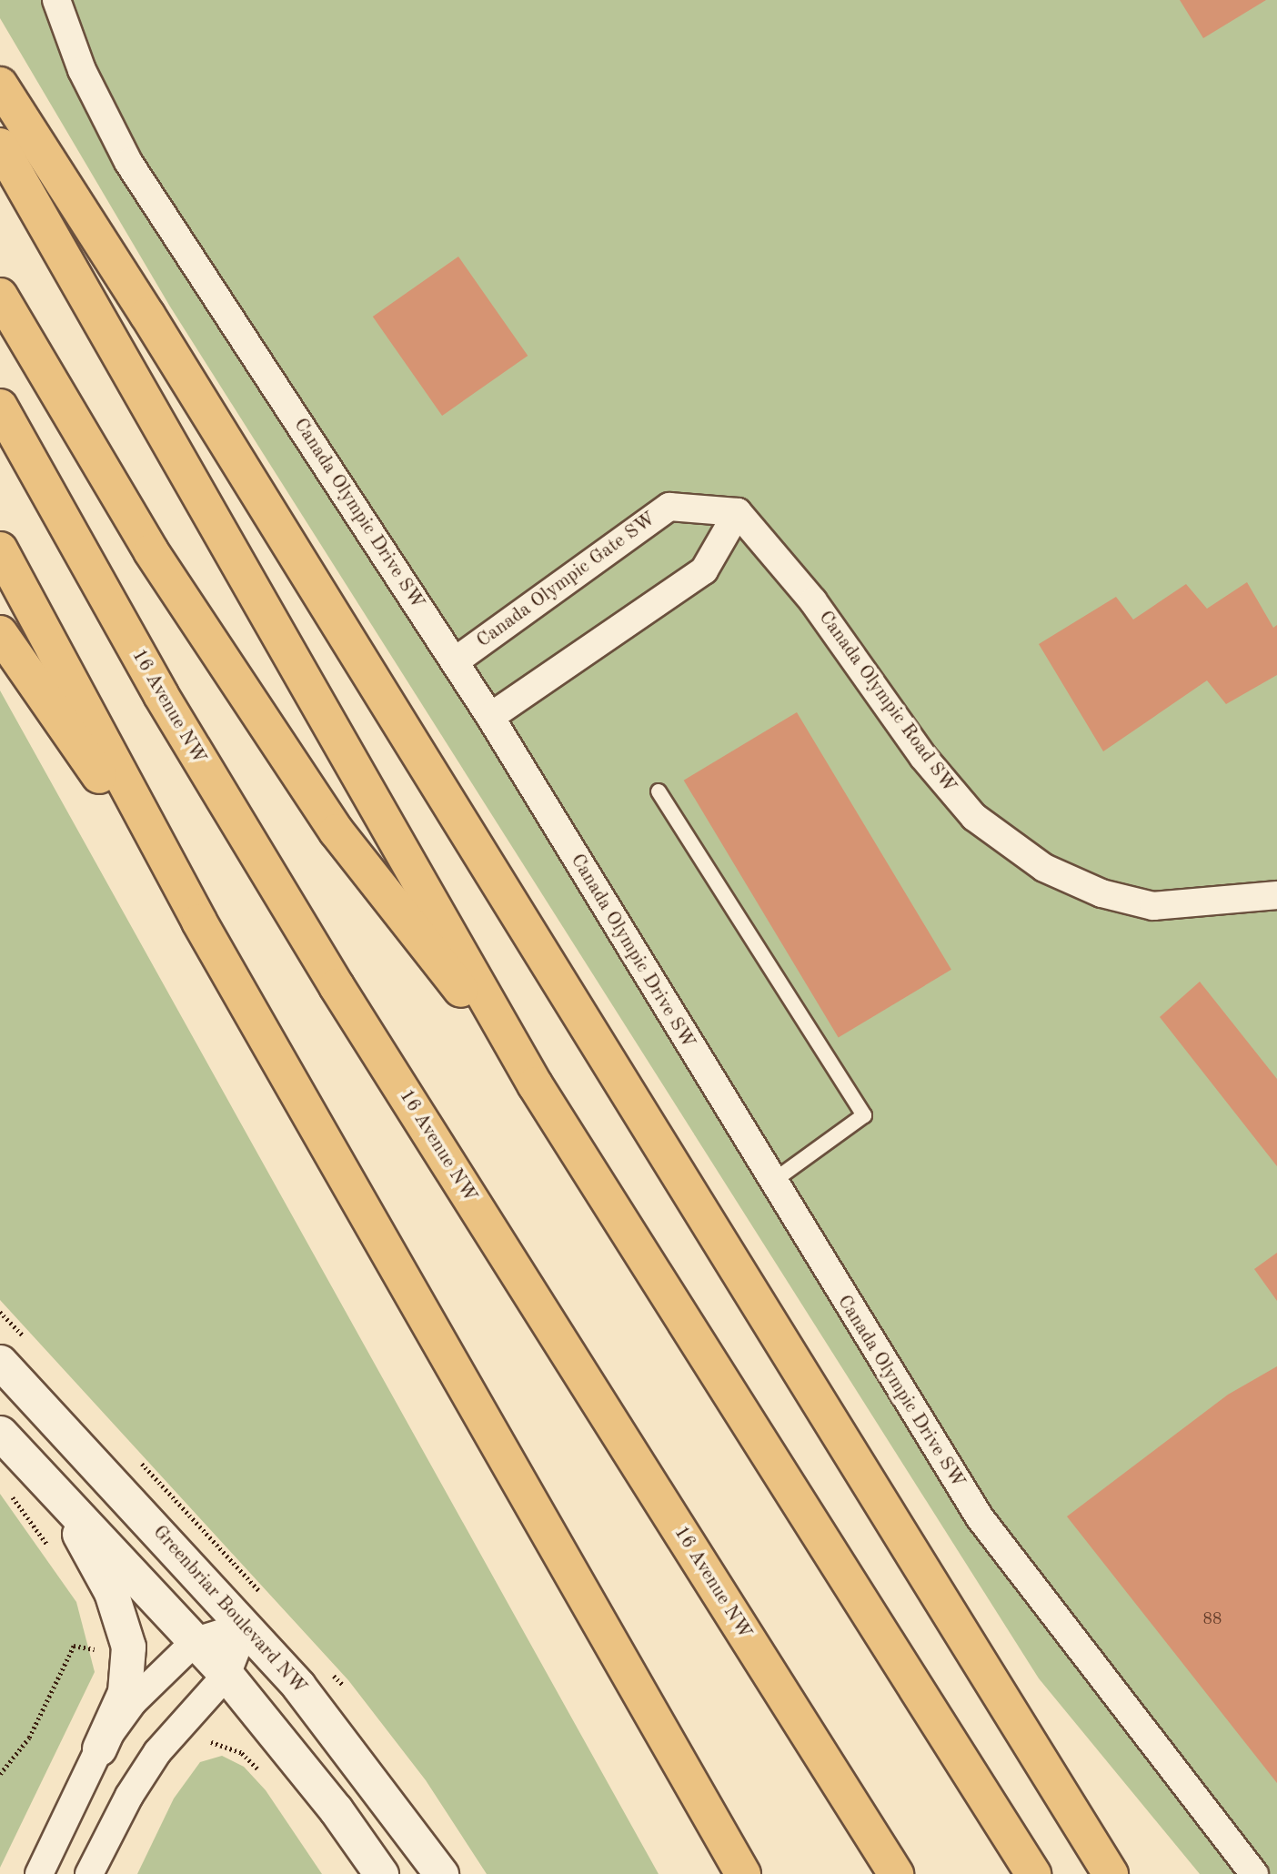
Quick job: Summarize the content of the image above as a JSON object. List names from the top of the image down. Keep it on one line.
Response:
{"streets":{"highway":["16 Avenue NW"],"street":["Canada Olympic Drive SW","Canada Olympic Gate SW","Canada Olympic Road SW","Greenbriar Boulevard NW"]},"crossings":[["Canada Olympic Drive SW","Canada Olympic Gate SW"],["Canada Olympic Gate SW","Canada Olympic Road SW"]],"house_numbers":["88"]}
